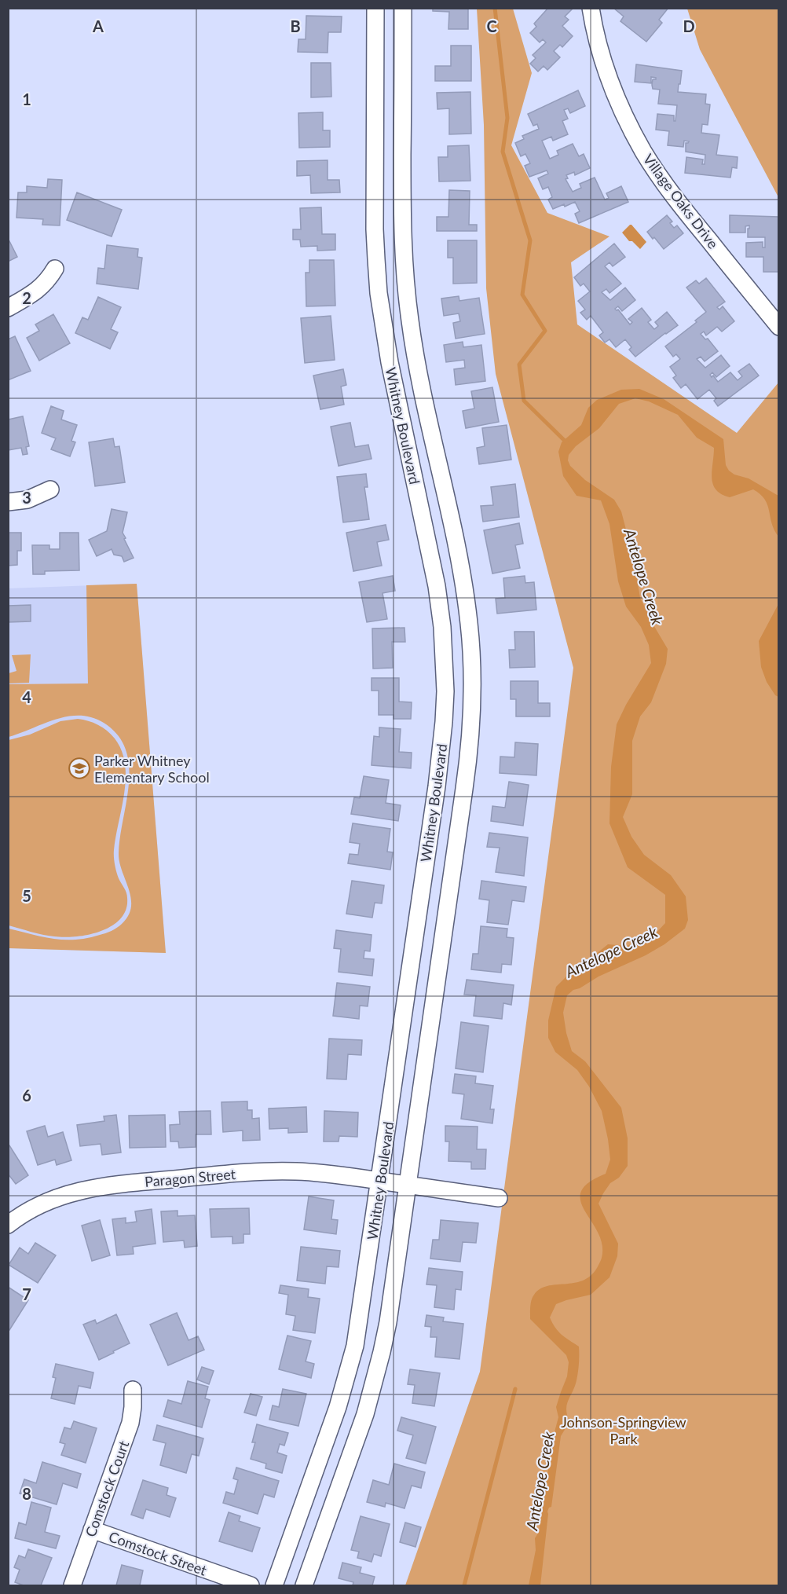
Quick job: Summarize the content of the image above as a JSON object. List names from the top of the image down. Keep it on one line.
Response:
{"streets":{"street":["Village Oaks Drive","Whitney Boulevard","Paragon Street","Comstock Court","Comstock Street"]},"crossings":[["Whitney Boulevard","Paragon Street"],["Comstock Court","Comstock Street"]],"water":["Antelope Creek"],"parks":["Johnson-Springview Park"],"places":{"school or university":["Parker Whitney Elementary School"]},"grid":{"columns":["A","B","C","D"],"rows":["1","2","3","4","5","6","7","8"]}}
